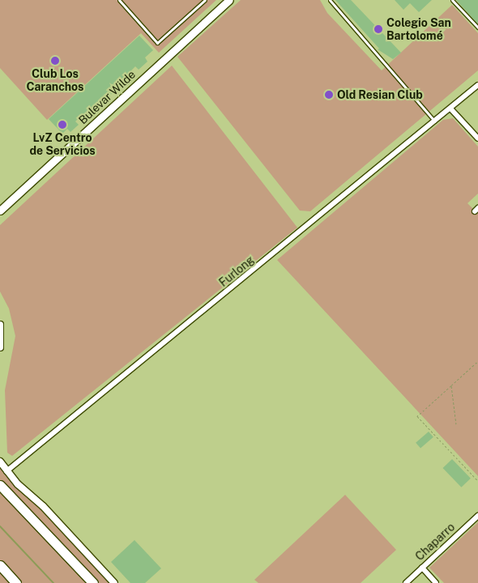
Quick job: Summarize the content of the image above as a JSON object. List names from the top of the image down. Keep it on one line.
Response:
{"streets":{"main road":["Bulevar Wilde"],"street":["Furlong","Chaparro"]},"places":["Colegio San Bartolomé","Club Los Caranchos","Old Resian Club","LvZ Centro de Servicios"]}
